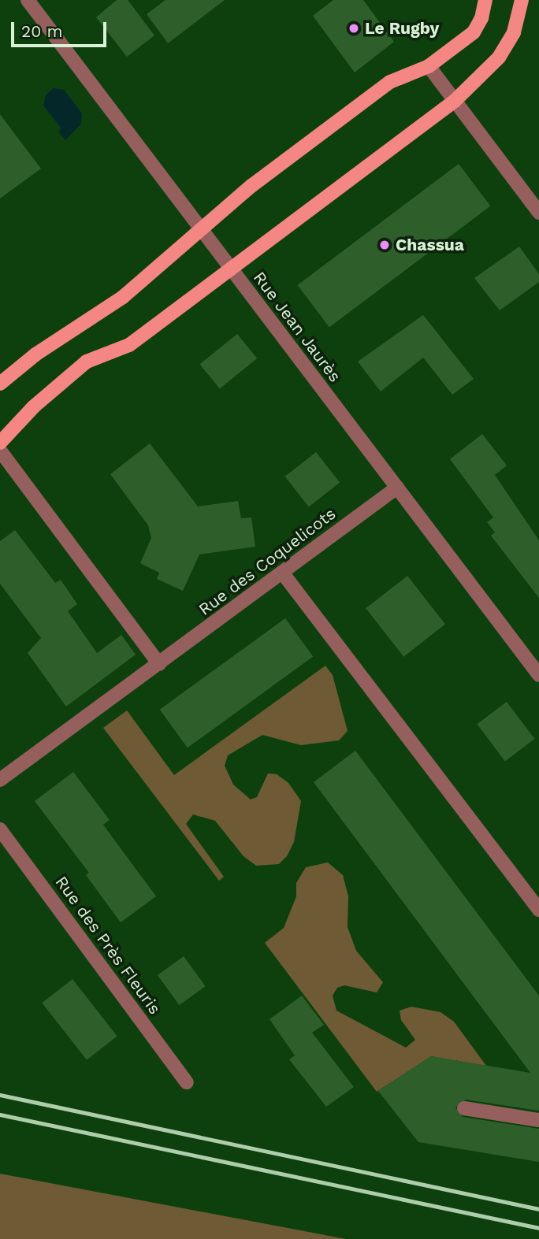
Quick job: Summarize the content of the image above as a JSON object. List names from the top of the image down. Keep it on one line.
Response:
{"streets":{"street":["Rue Jean Jaurès","Rue des Coquelicots","Rue des Près Fleuris"]},"crossings":[["Rue Jean Jaurès","Rue des Coquelicots"]],"places":["Le Rugby","Chassua"],"scale_bar":"20 m"}
